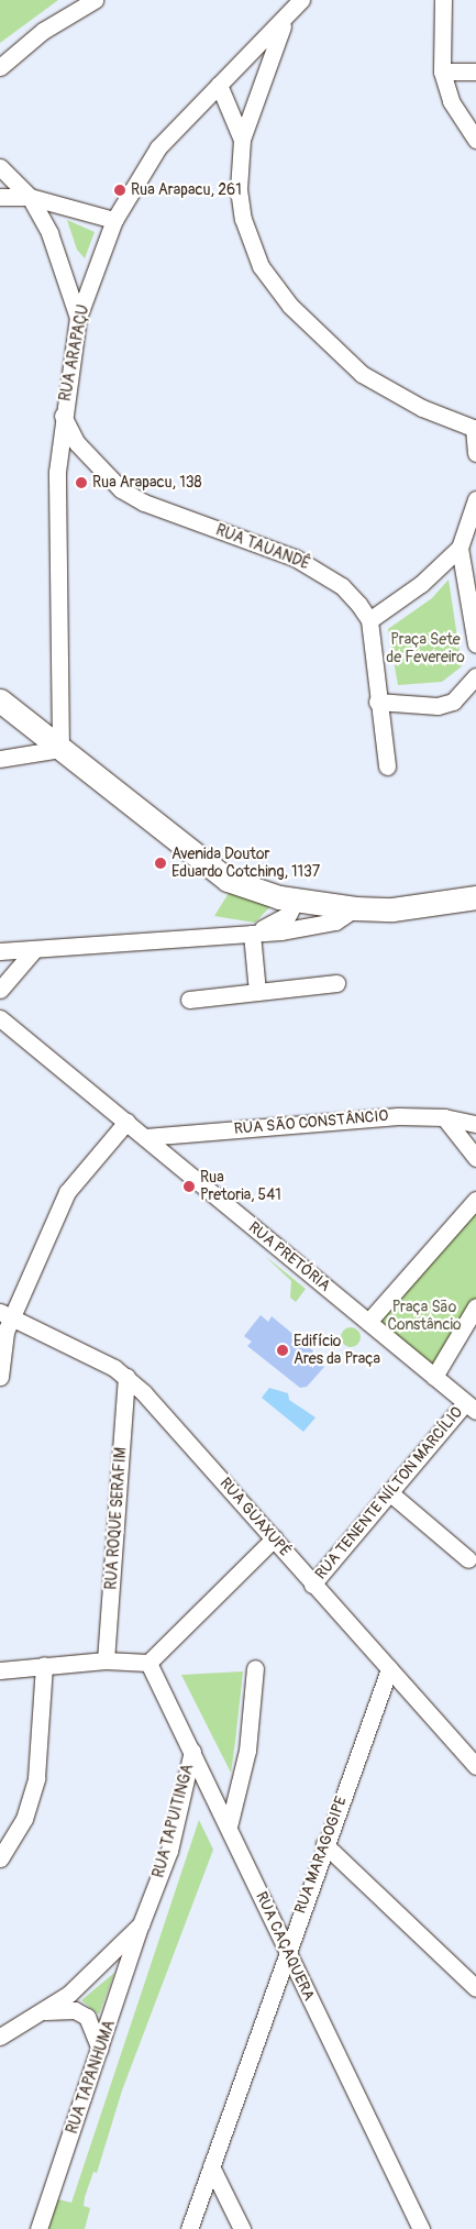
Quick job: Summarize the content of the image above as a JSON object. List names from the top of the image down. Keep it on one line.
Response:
{"streets":{"street":["RUA ARAPAÇU","RUA TAUANDÊ","RUA SÃO CONSTÂNCIO","RUA PRETÓRIA","RUA TENENTE NÍLTON MARCÍLIO","RUA GUAXUPÉ","RUA ROQUE SERAFIM","RUA TAPUITINGA","RUA MARAGOGIPE","RUA CAÇAQUERA","RUA TAPANHUMA"]},"crossings":[["RUA ARAPAÇU","RUA TAUANDÊ"],["RUA SÃO CONSTÂNCIO","RUA PRETÓRIA"],["RUA PRETÓRIA","RUA TENENTE NÍLTON MARCÍLIO"],["RUA TENENTE NÍLTON MARCÍLIO","RUA GUAXUPÉ"],["RUA GUAXUPÉ","RUA ROQUE SERAFIM"],["RUA GUAXUPÉ","RUA MARAGOGIPE"],["RUA TAPUITINGA","RUA CAÇAQUERA"],["RUA TAPUITINGA","RUA TAPANHUMA"],["RUA MARAGOGIPE","RUA CAÇAQUERA"]],"parks":["Praça Sete de Fevereiro","Praça São Constâncio"],"places":["Rua Arapacu, 261","Rua Arapacu, 138","Avenida Doutor Eduardo Cotching, 1137","Rua Pretoria, 541","Edifício Ares da Praça"]}
